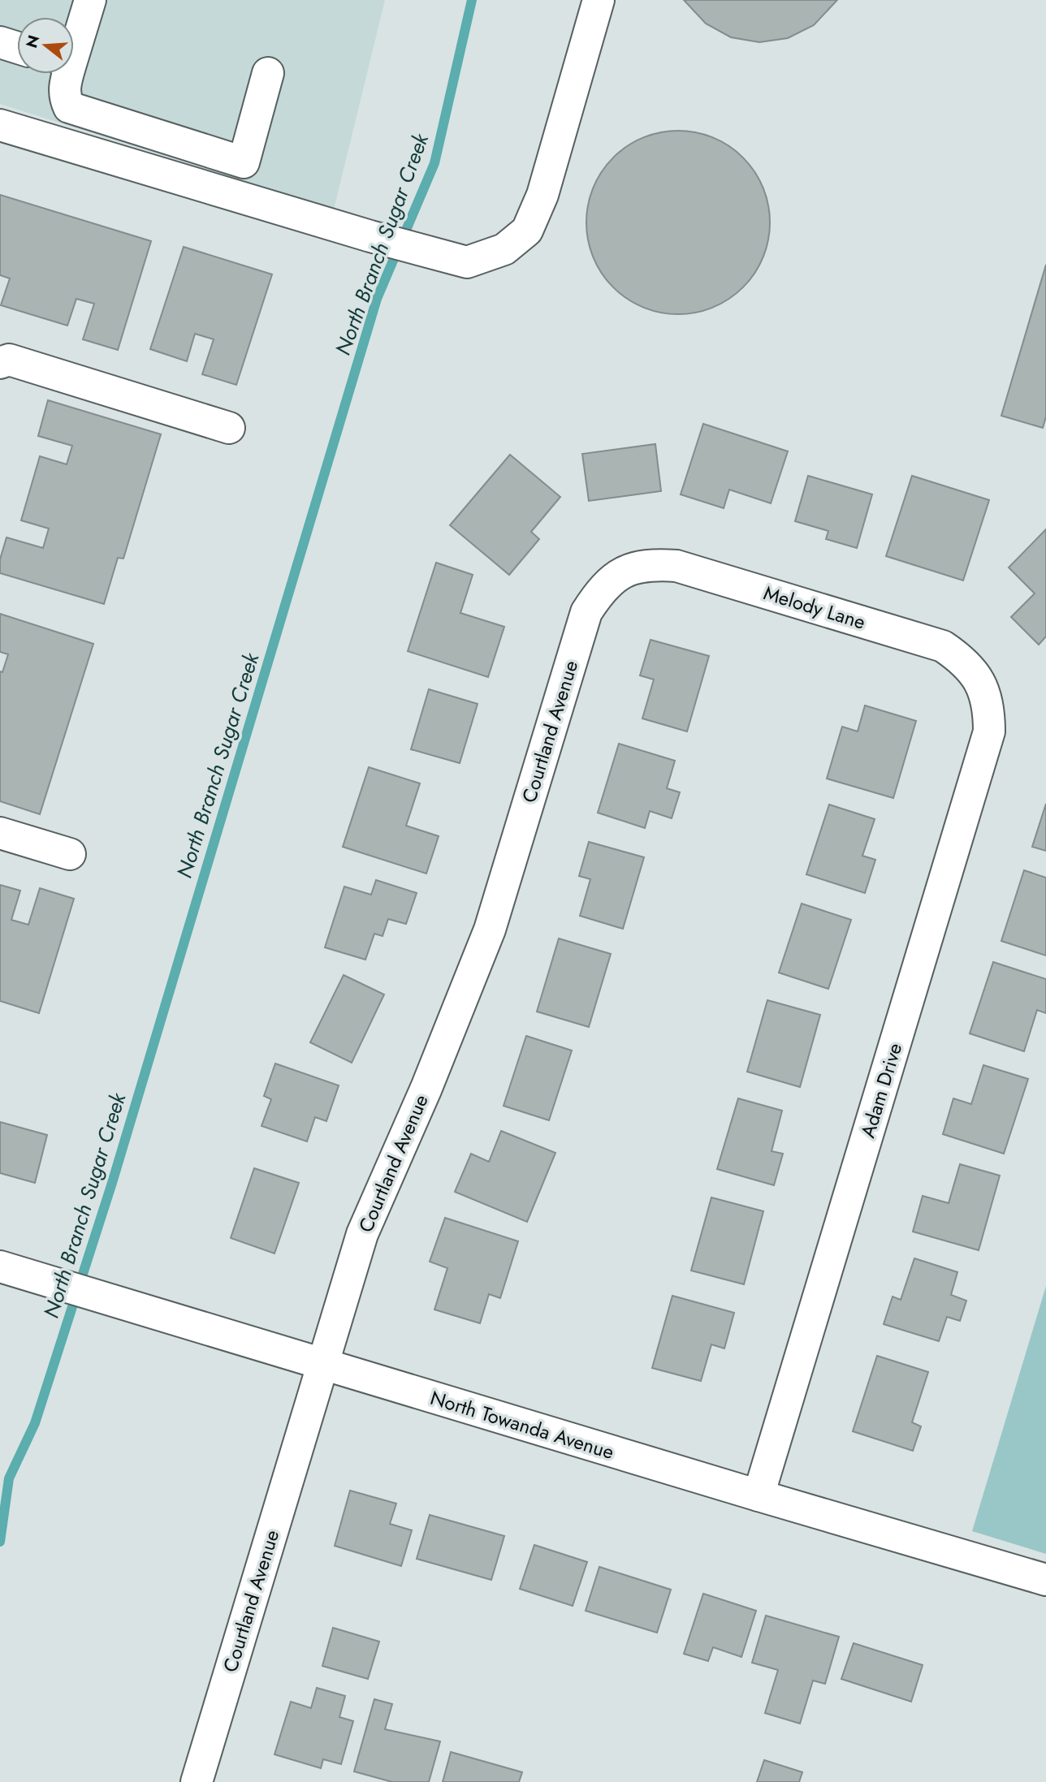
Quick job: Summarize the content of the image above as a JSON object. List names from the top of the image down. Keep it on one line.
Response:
{"streets":{"street":["Melody Lane","Courtland Avenue","Adam Drive","North Towanda Avenue"]},"crossings":[["Melody Lane","Courtland Avenue"],["Melody Lane","Adam Drive"],["Courtland Avenue","North Towanda Avenue"],["Adam Drive","North Towanda Avenue"]],"water":["North Branch Sugar Creek"],"north":"left"}
